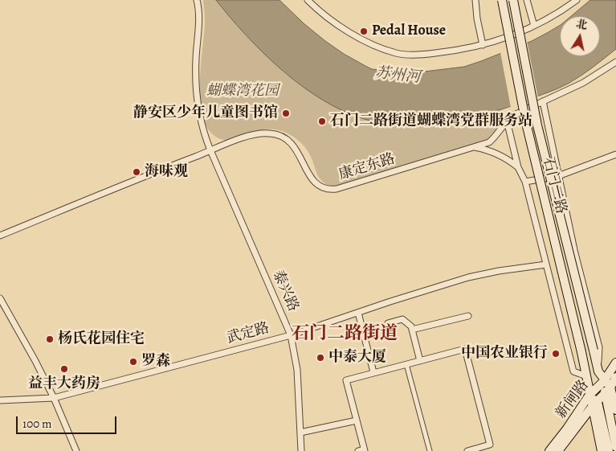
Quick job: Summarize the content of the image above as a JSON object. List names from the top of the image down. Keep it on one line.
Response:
{"streets":{"main road":["石门二路","新闸路"],"street":["康定东路","泰兴路","武定路"]},"crossings":[["康定东路","石门二路"],["康定东路","泰兴路"],["石门二路","武定路"],["石门二路","新闸路"],["泰兴路","武定路"]],"districts":["石门二路街道"],"water":["苏州河"],"parks":["蝴蝶湾花园"],"places":["Pedal House","静安区少年儿童图书馆","石门二路街道蝴蝶湾党群服务站","海味观","杨氏花园住宅","中国农业银行","中泰大厦","罗森","益丰大药房"],"scale_bar":"100 m","north":"top"}
